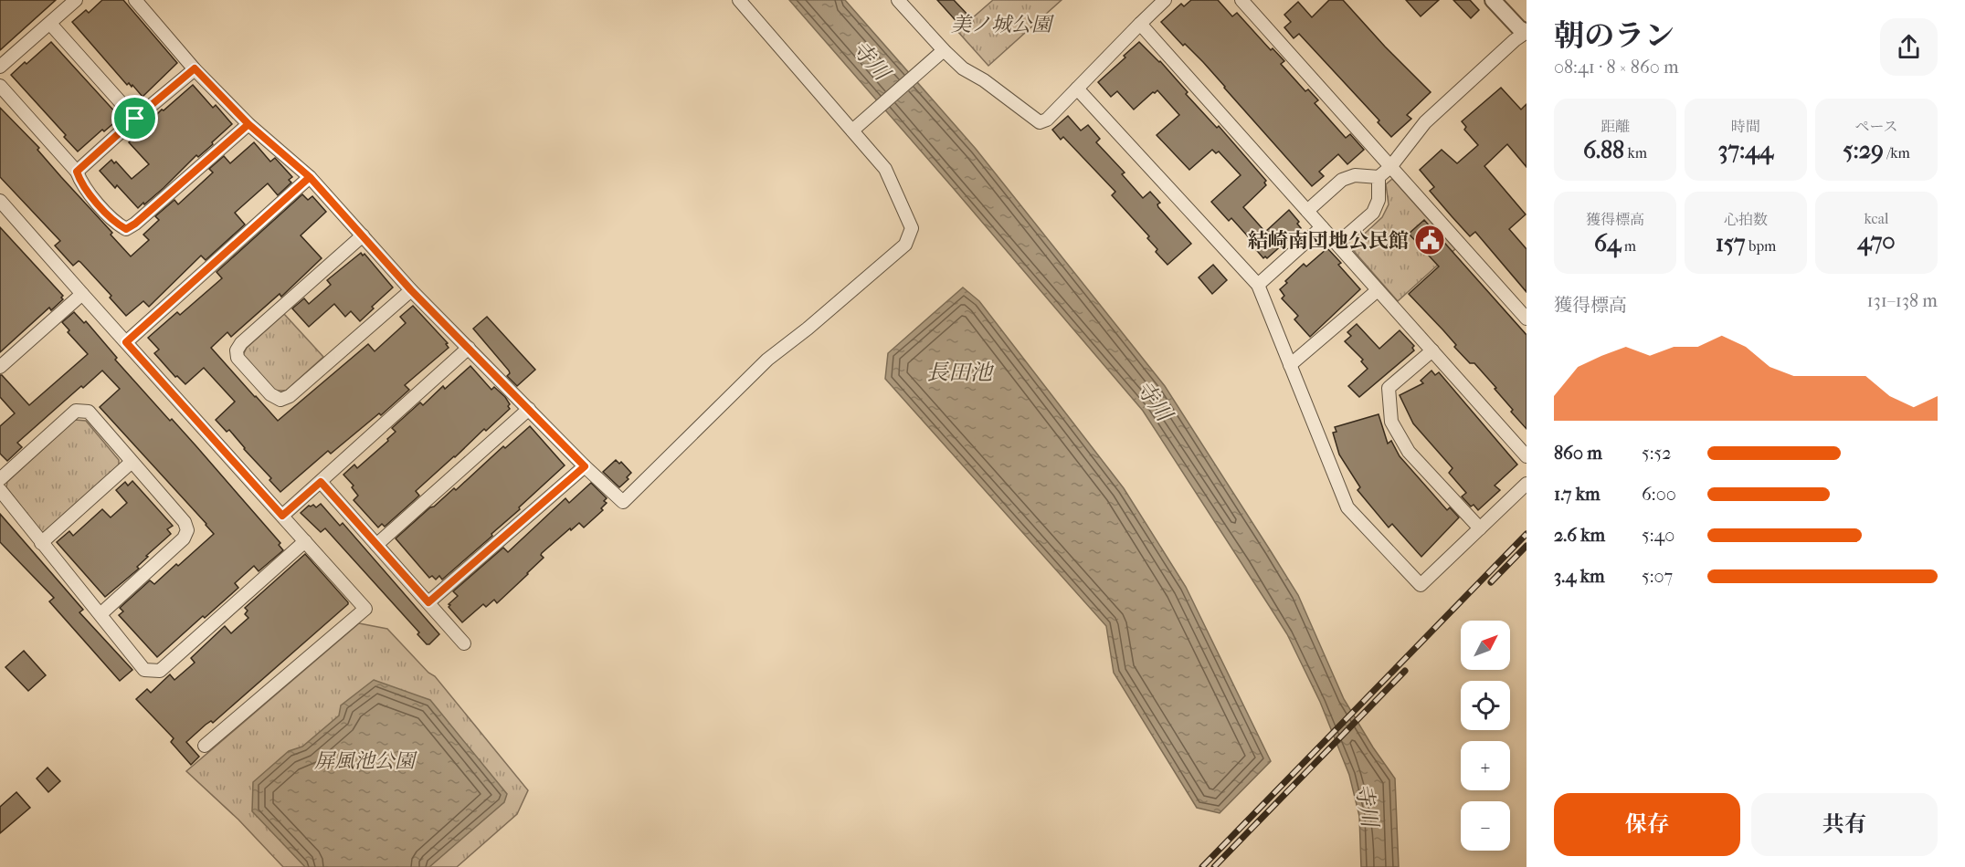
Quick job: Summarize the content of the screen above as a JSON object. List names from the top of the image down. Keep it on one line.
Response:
{"water":["寺川","長田池"],"parks":["美ノ城公園","屏風池公園"],"places":{"public building":["結崎南団地公民館"]},"north":"top right","page":{"heading":["朝のラン","08:41 · 8 × 860 m"],"stats":[["距離","6.88 km"],["時間","37:44"],["ペース","5:29 /km"],["獲得標高","64 m"],["心拍数","157 bpm"],["kcal","470"]],"chart":["獲得標高","131–138 m"],"list":[{"name":"860 m","note":"5:52"},{"name":"1.7 km","note":"6:00"},{"name":"2.6 km","note":"5:40"},{"name":"3.4 km","note":"5:07"}],"map_buttons":["+","−"],"buttons":["保存","共有"]}}
